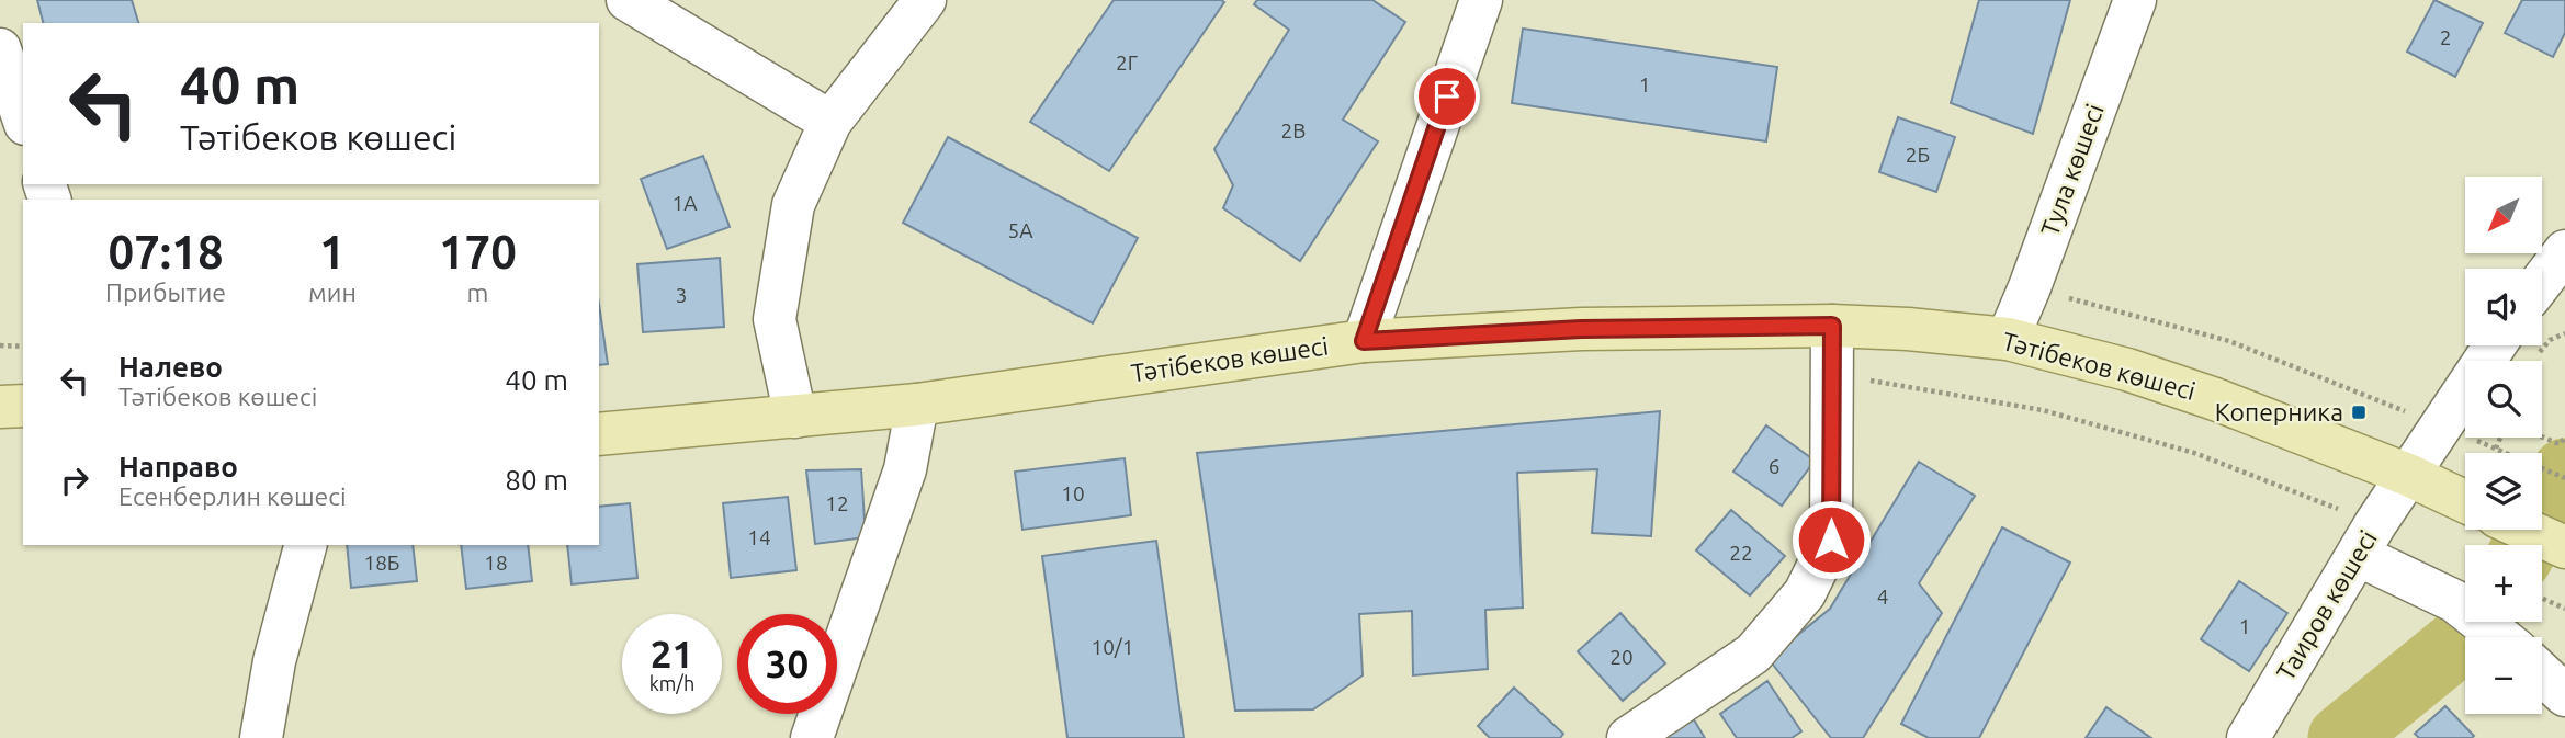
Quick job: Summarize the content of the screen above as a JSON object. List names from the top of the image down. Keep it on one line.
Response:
{"streets":{"main road":["Тәтібеков көшесі"],"street":["Тула көшесі","Таиров көшесі"]},"crossings":[["Тула көшесі","Тәтібеков көшесі"],["Тәтібеков көшесі","Таиров көшесі"]],"places":{"transit":["Коперника"]},"house_numbers":["2","2Г","1","2В","2Б","1А","5А","3","6","10","12","14","22","18Б","18","4","1","10/1","20"],"north":"bottom left","page":{"turn":["40 m","Тәтібеков көшесі"],"map_buttons":["+","−"],"eta":["07:18","Прибытие","1","мин","170","m"],"list":[{"name":"Налево","note":"Тәтібеков көшесі","value":"40 m"},{"name":"Направо","note":"Есенберлин көшесі","value":"80 m"}],"speed":"21 km/h","limit":"30"}}
